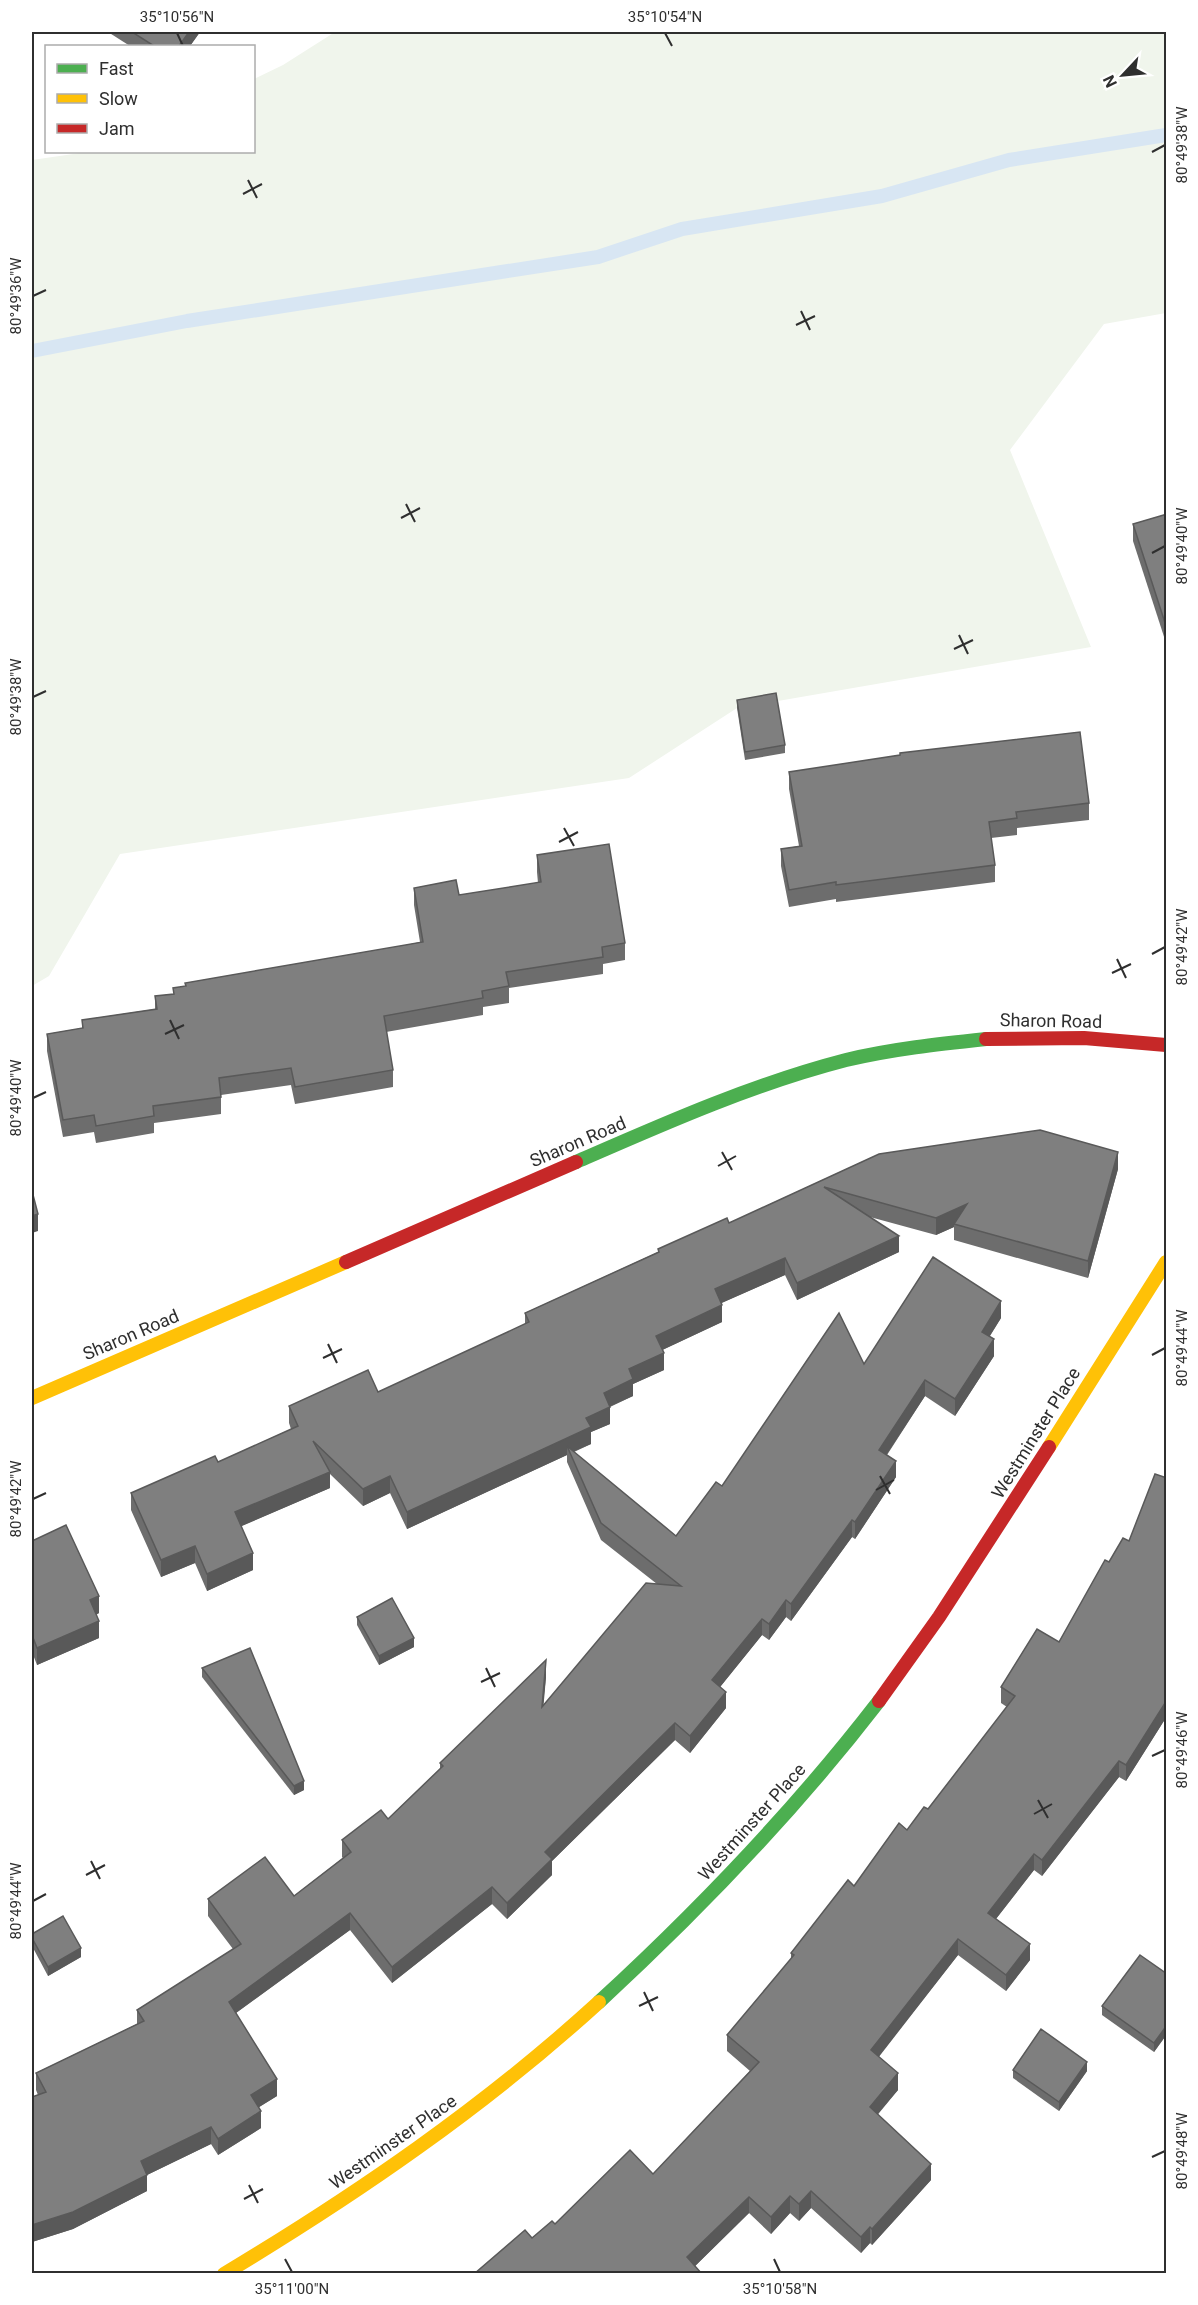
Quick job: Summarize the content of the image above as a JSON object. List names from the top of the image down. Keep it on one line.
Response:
{"streets":{"street":["Sharon Road","Westminster Place"]},"legend":["Fast","Slow","Jam"],"north":"bottom left","coordinates":["35°10'56\"N","35°10'54\"N","80°49'38\"W","80°49'36\"W","80°49'40\"W","80°49'42\"W","80°49'44\"W","80°49'46\"W","80°49'48\"W","35°11'00\"N","35°10'58\"N"]}
